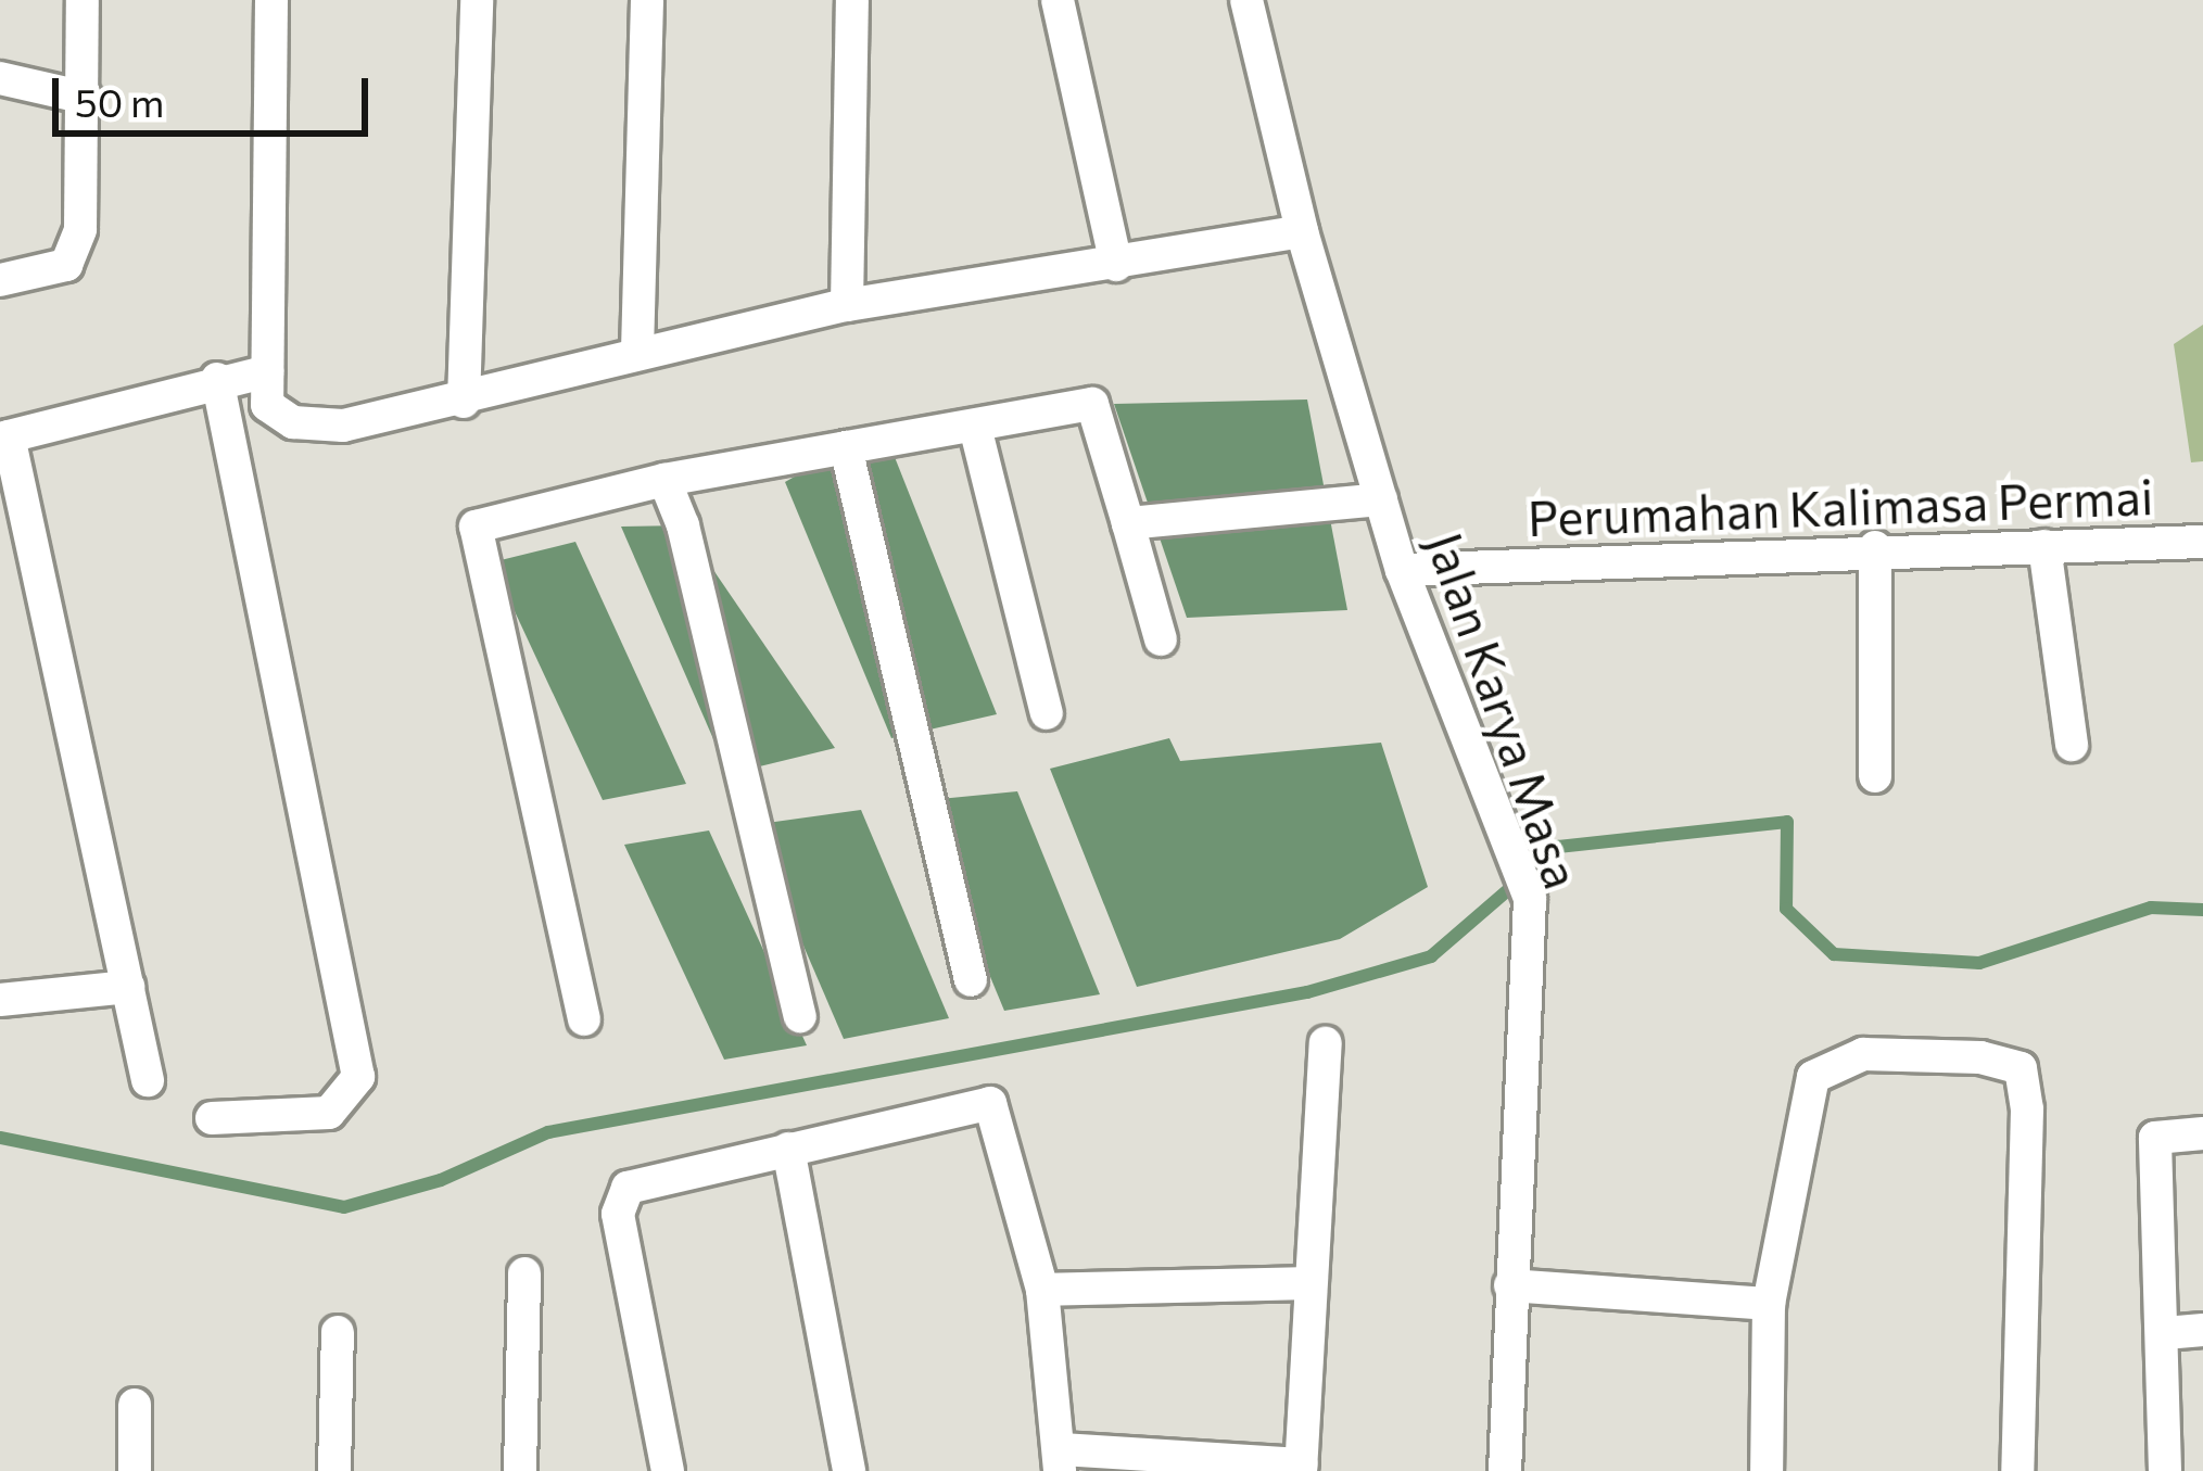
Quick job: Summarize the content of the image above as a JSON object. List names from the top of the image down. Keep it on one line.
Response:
{"streets":{"street":["Perumahan Kalimasa Permai","Jalan Karya Masa"]},"crossings":[["Perumahan Kalimasa Permai","Jalan Karya Masa"]],"scale_bar":"50 m"}
